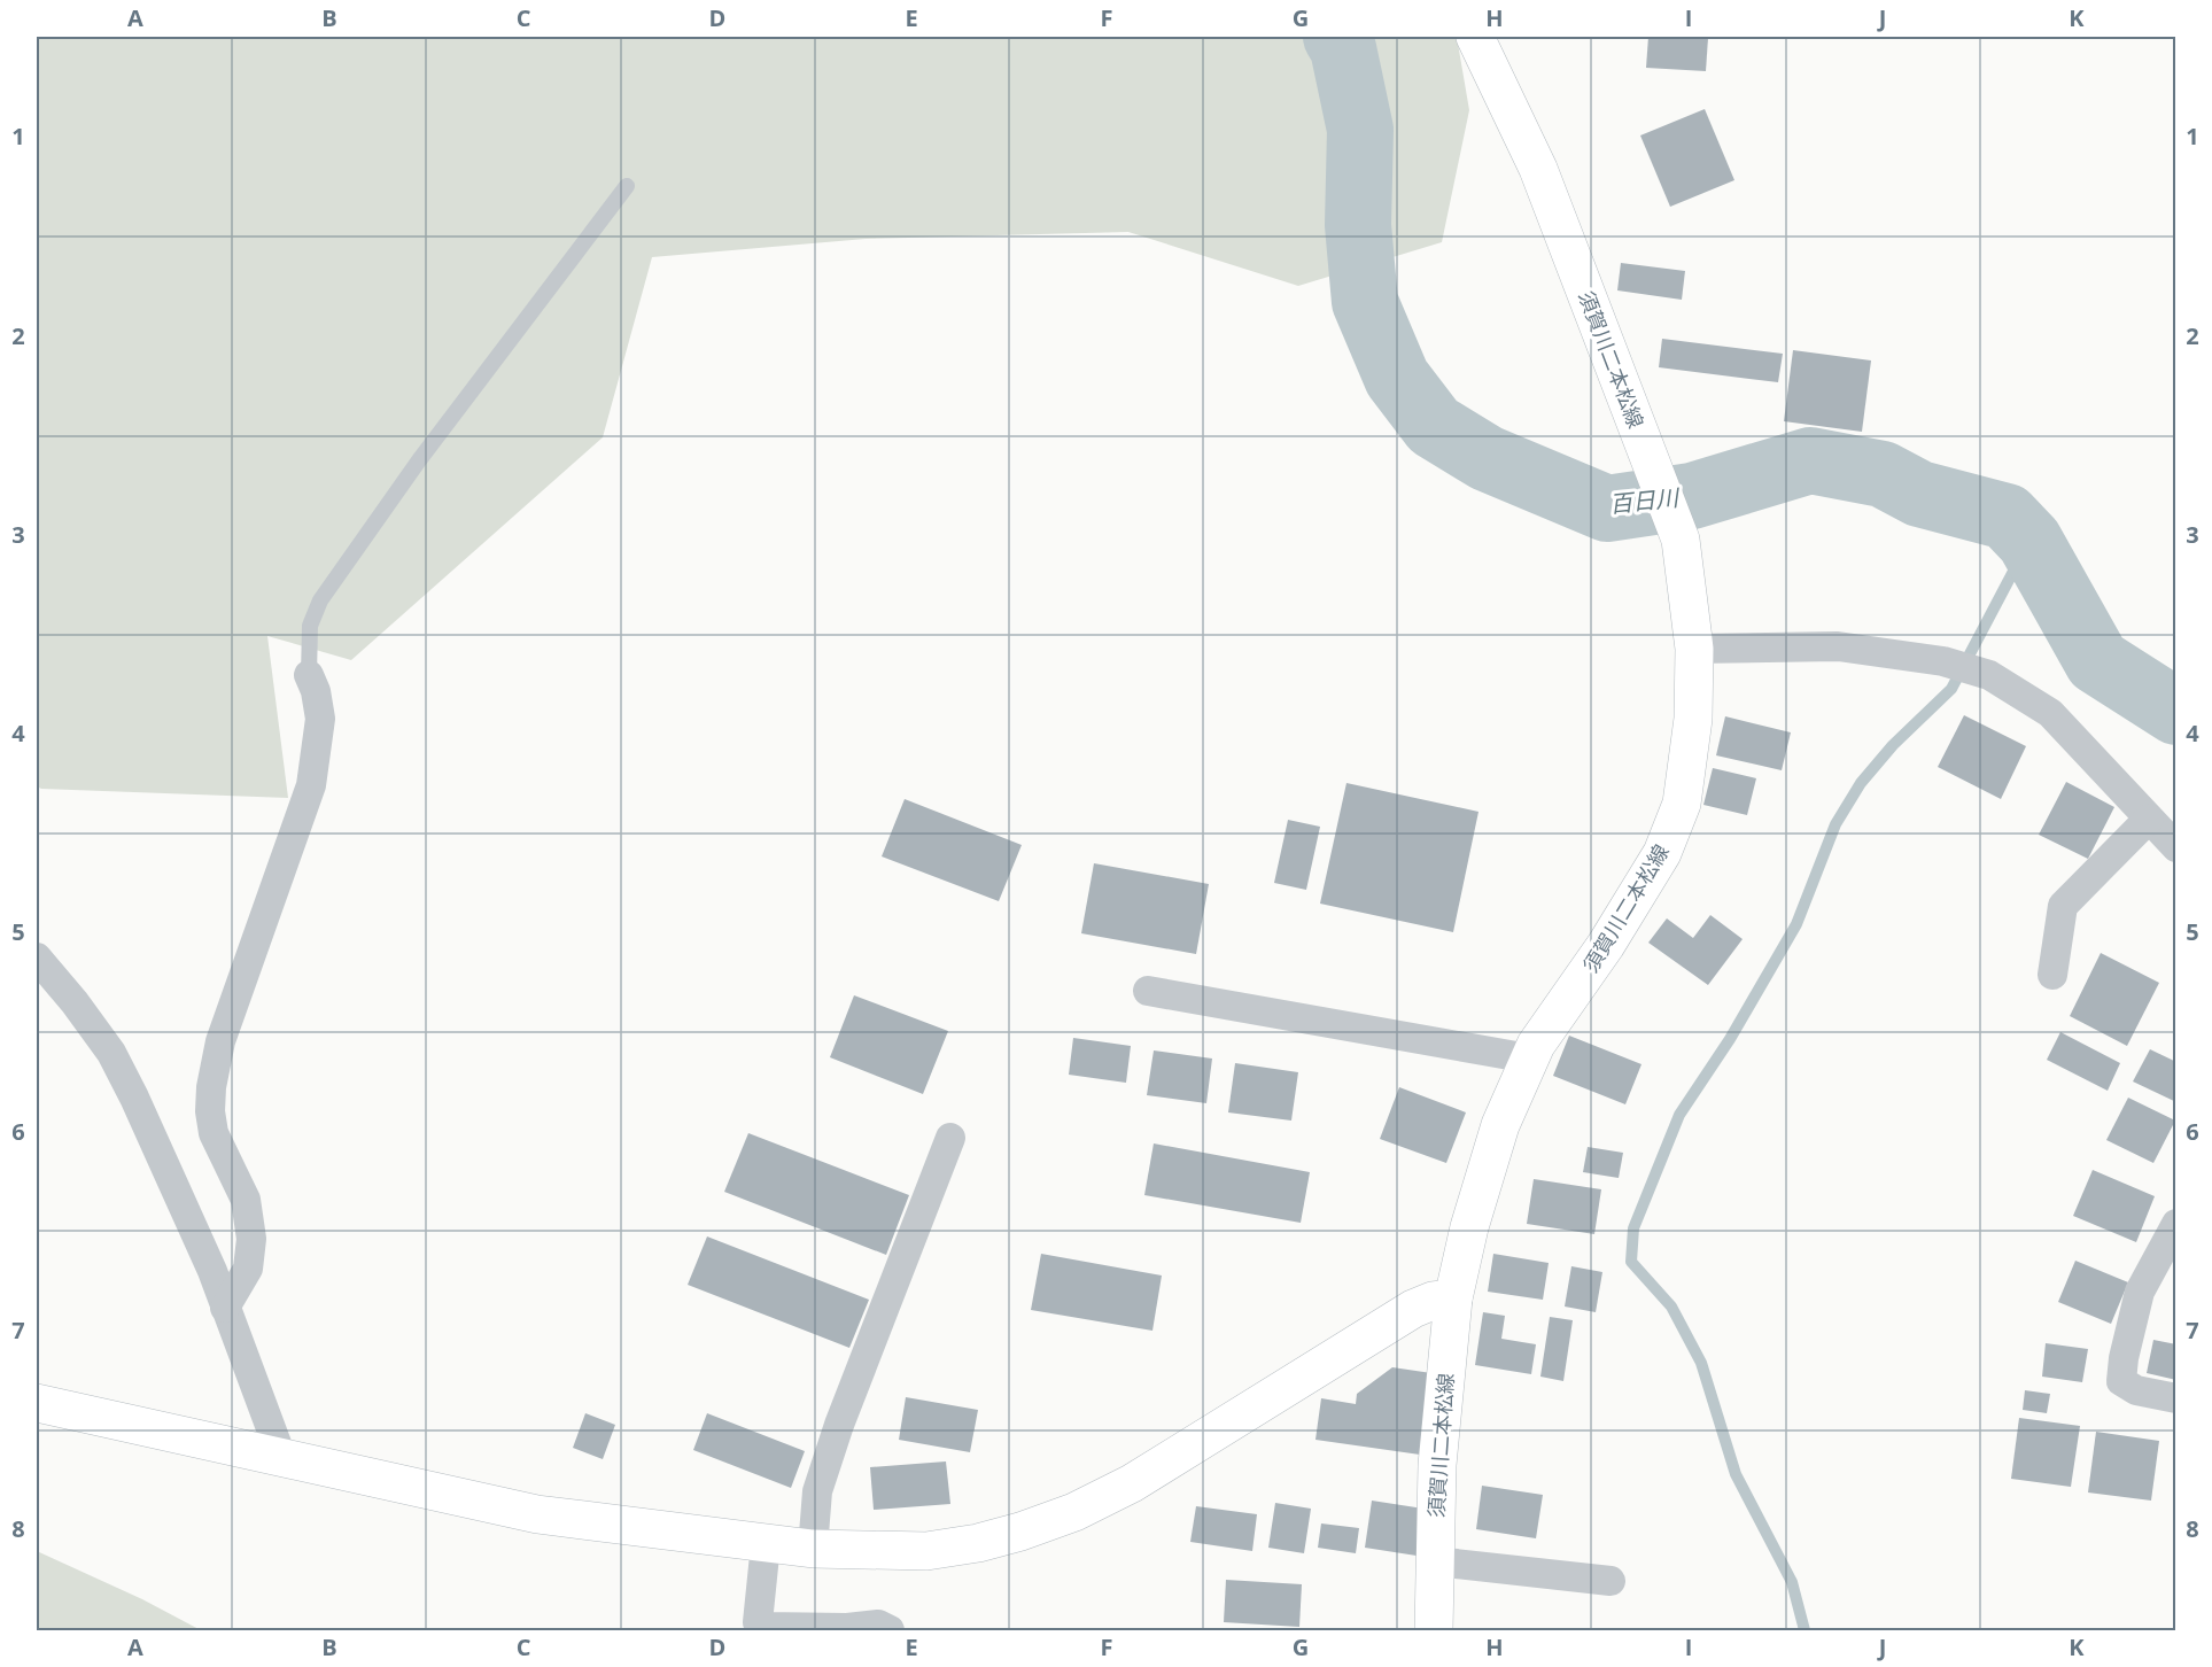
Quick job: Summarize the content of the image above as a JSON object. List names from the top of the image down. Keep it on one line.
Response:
{"streets":{"main road":["須賀川二本松線"]},"water":["百日川"],"grid":{"columns":["A","B","C","D","E","F","G","H","I","J","K"],"rows":["1","2","3","4","5","6","7","8"]}}
